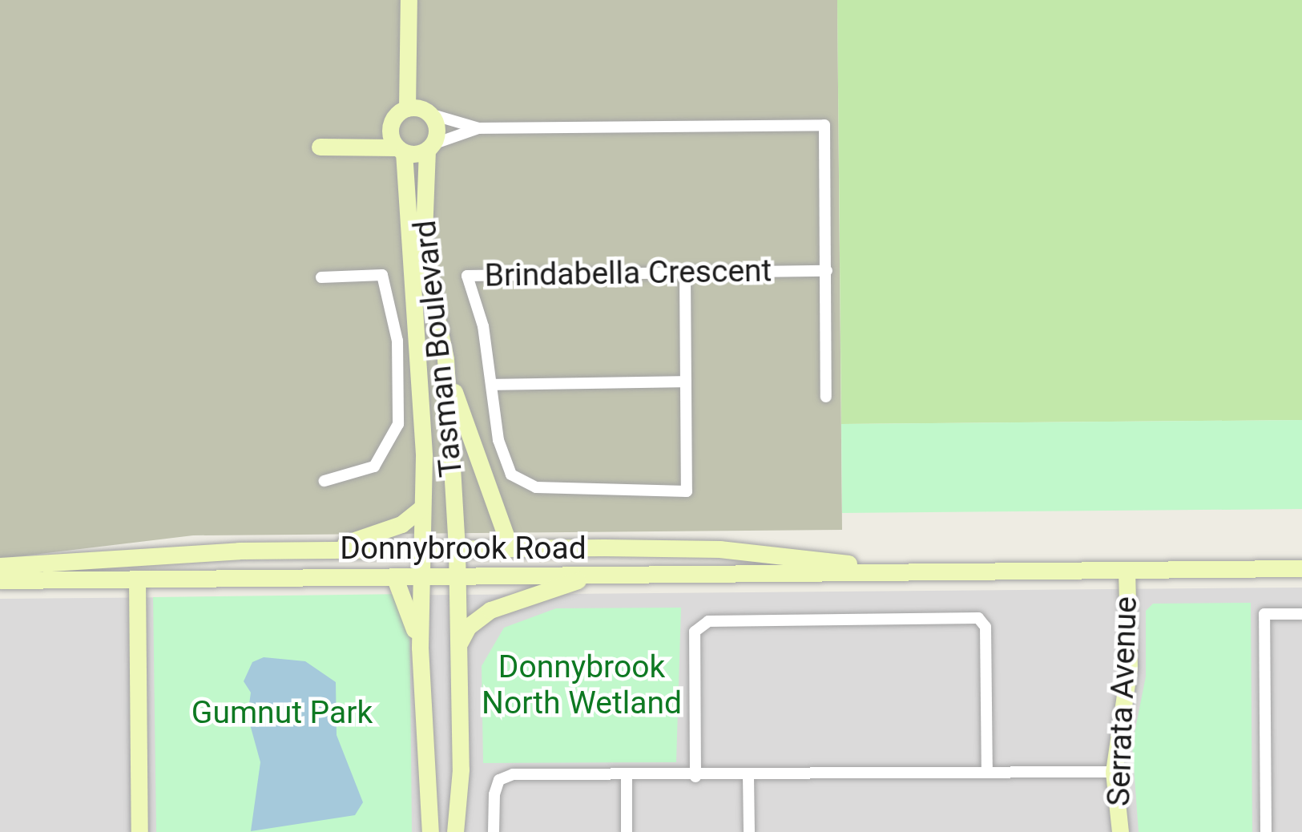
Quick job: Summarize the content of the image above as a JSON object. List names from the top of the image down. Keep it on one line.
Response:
{"streets":{"main road":["Tasman Boulevard","Donnybrook Road","Serrata Avenue"],"street":["Brindabella Crescent"]},"crossings":[["Tasman Boulevard","Donnybrook Road"],["Donnybrook Road","Serrata Avenue"]],"parks":["Donnybrook North Wetland","Gumnut Park"]}
